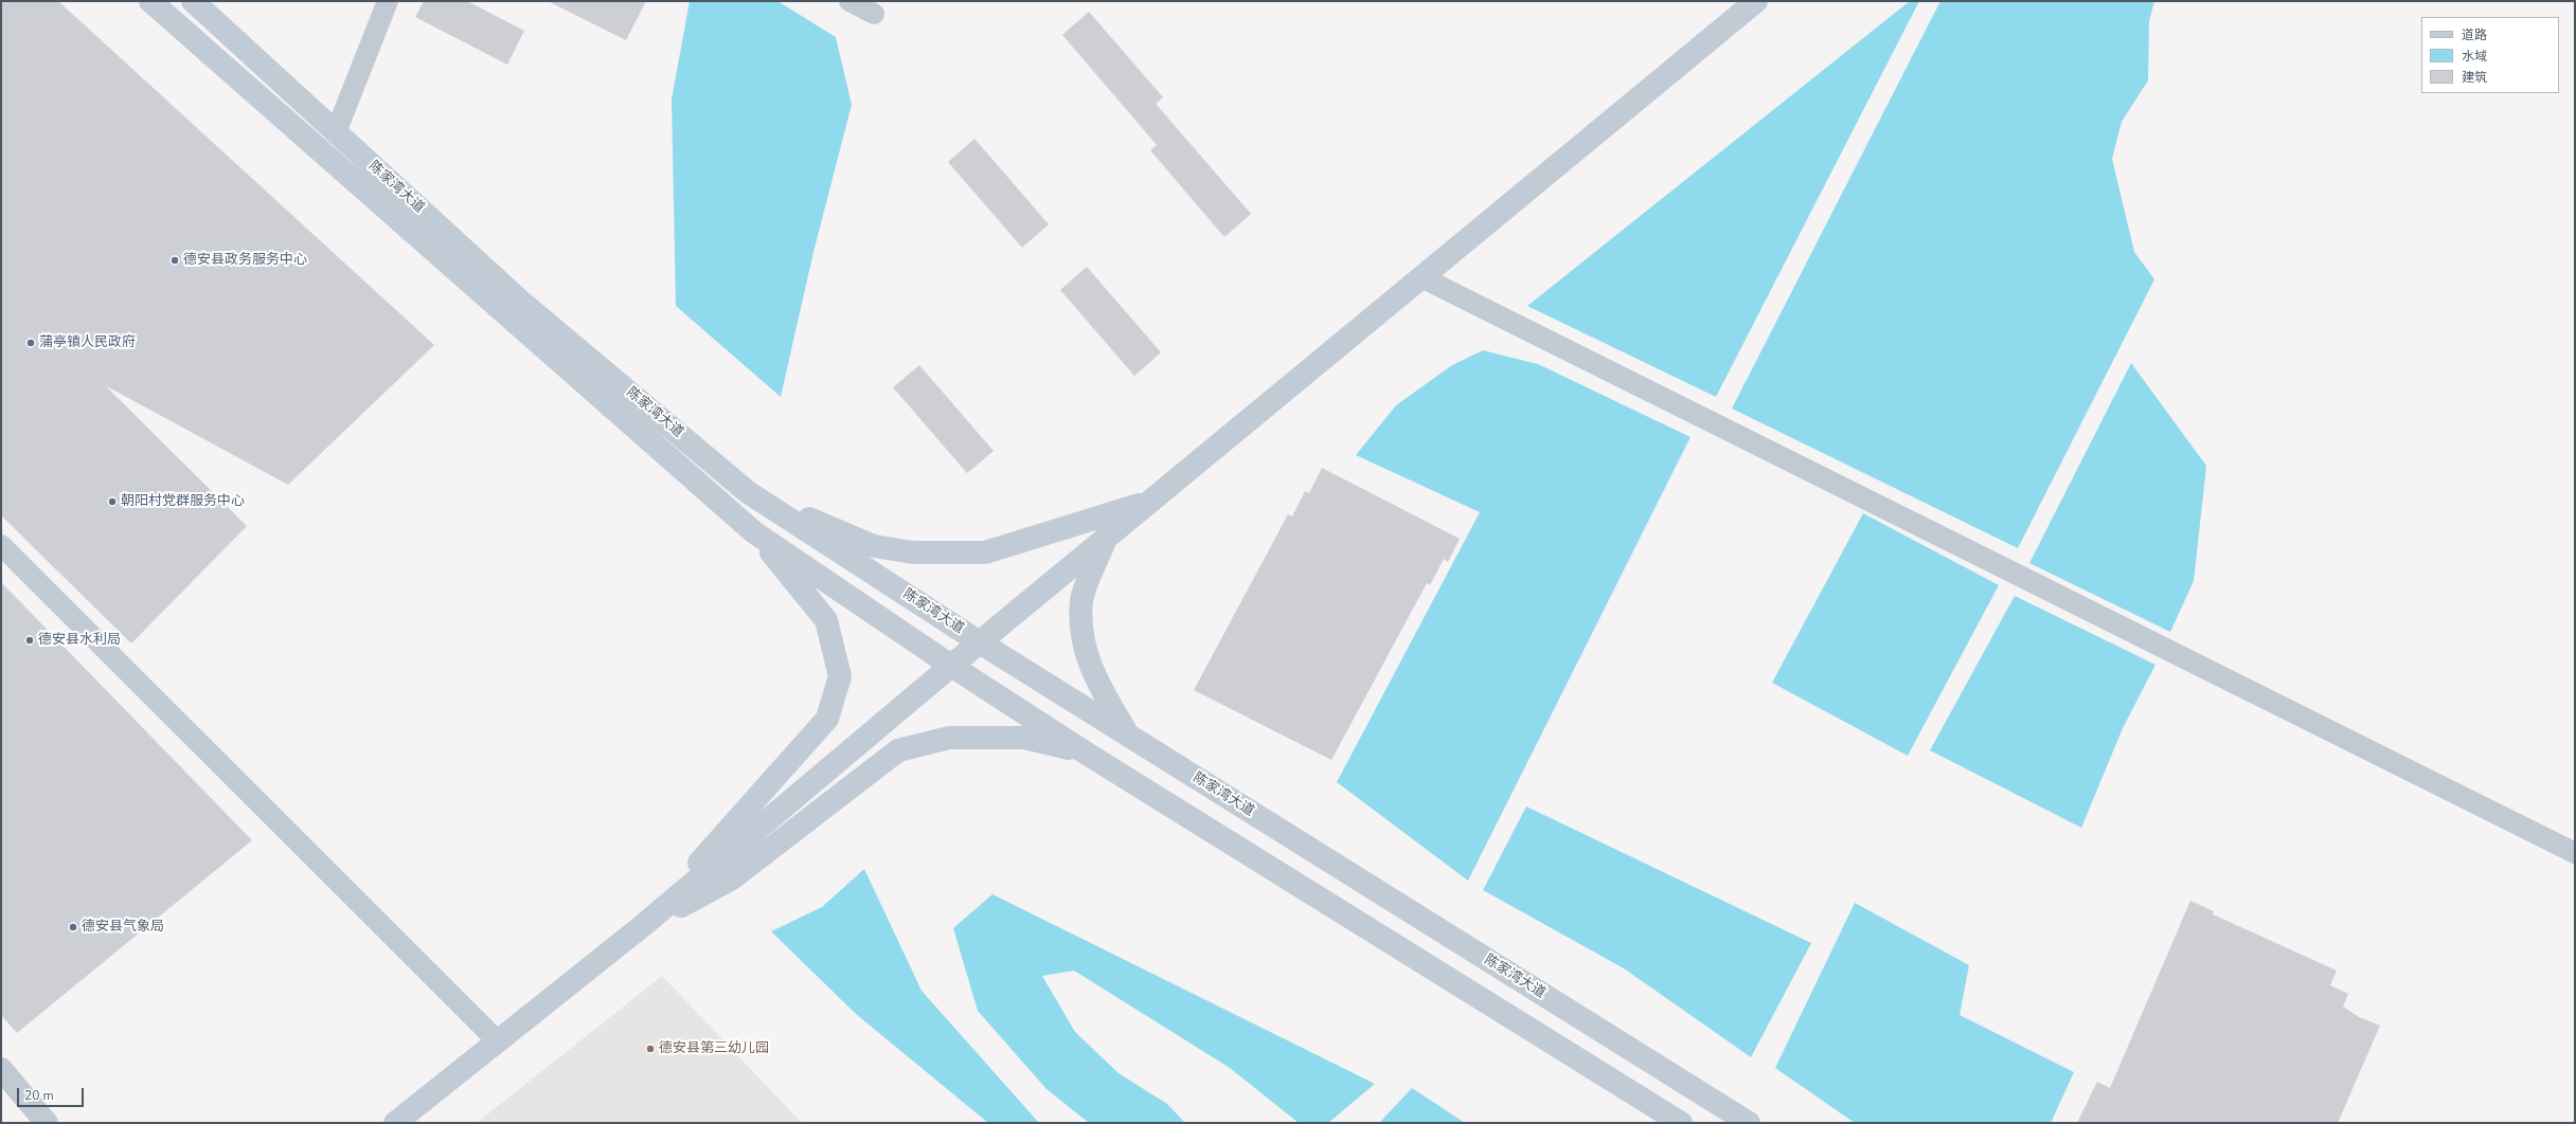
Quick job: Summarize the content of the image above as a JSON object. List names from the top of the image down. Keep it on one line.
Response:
{"streets":{"main road":["陈家湾大道"]},"places":["德安县政务服务中心","蒲亭镇人民政府","朝阳村党群服务中心","德安县水利局","德安县气象局","德安县第三幼儿园"],"legend":["道路","水域","建筑"],"scale_bar":"20 m"}
